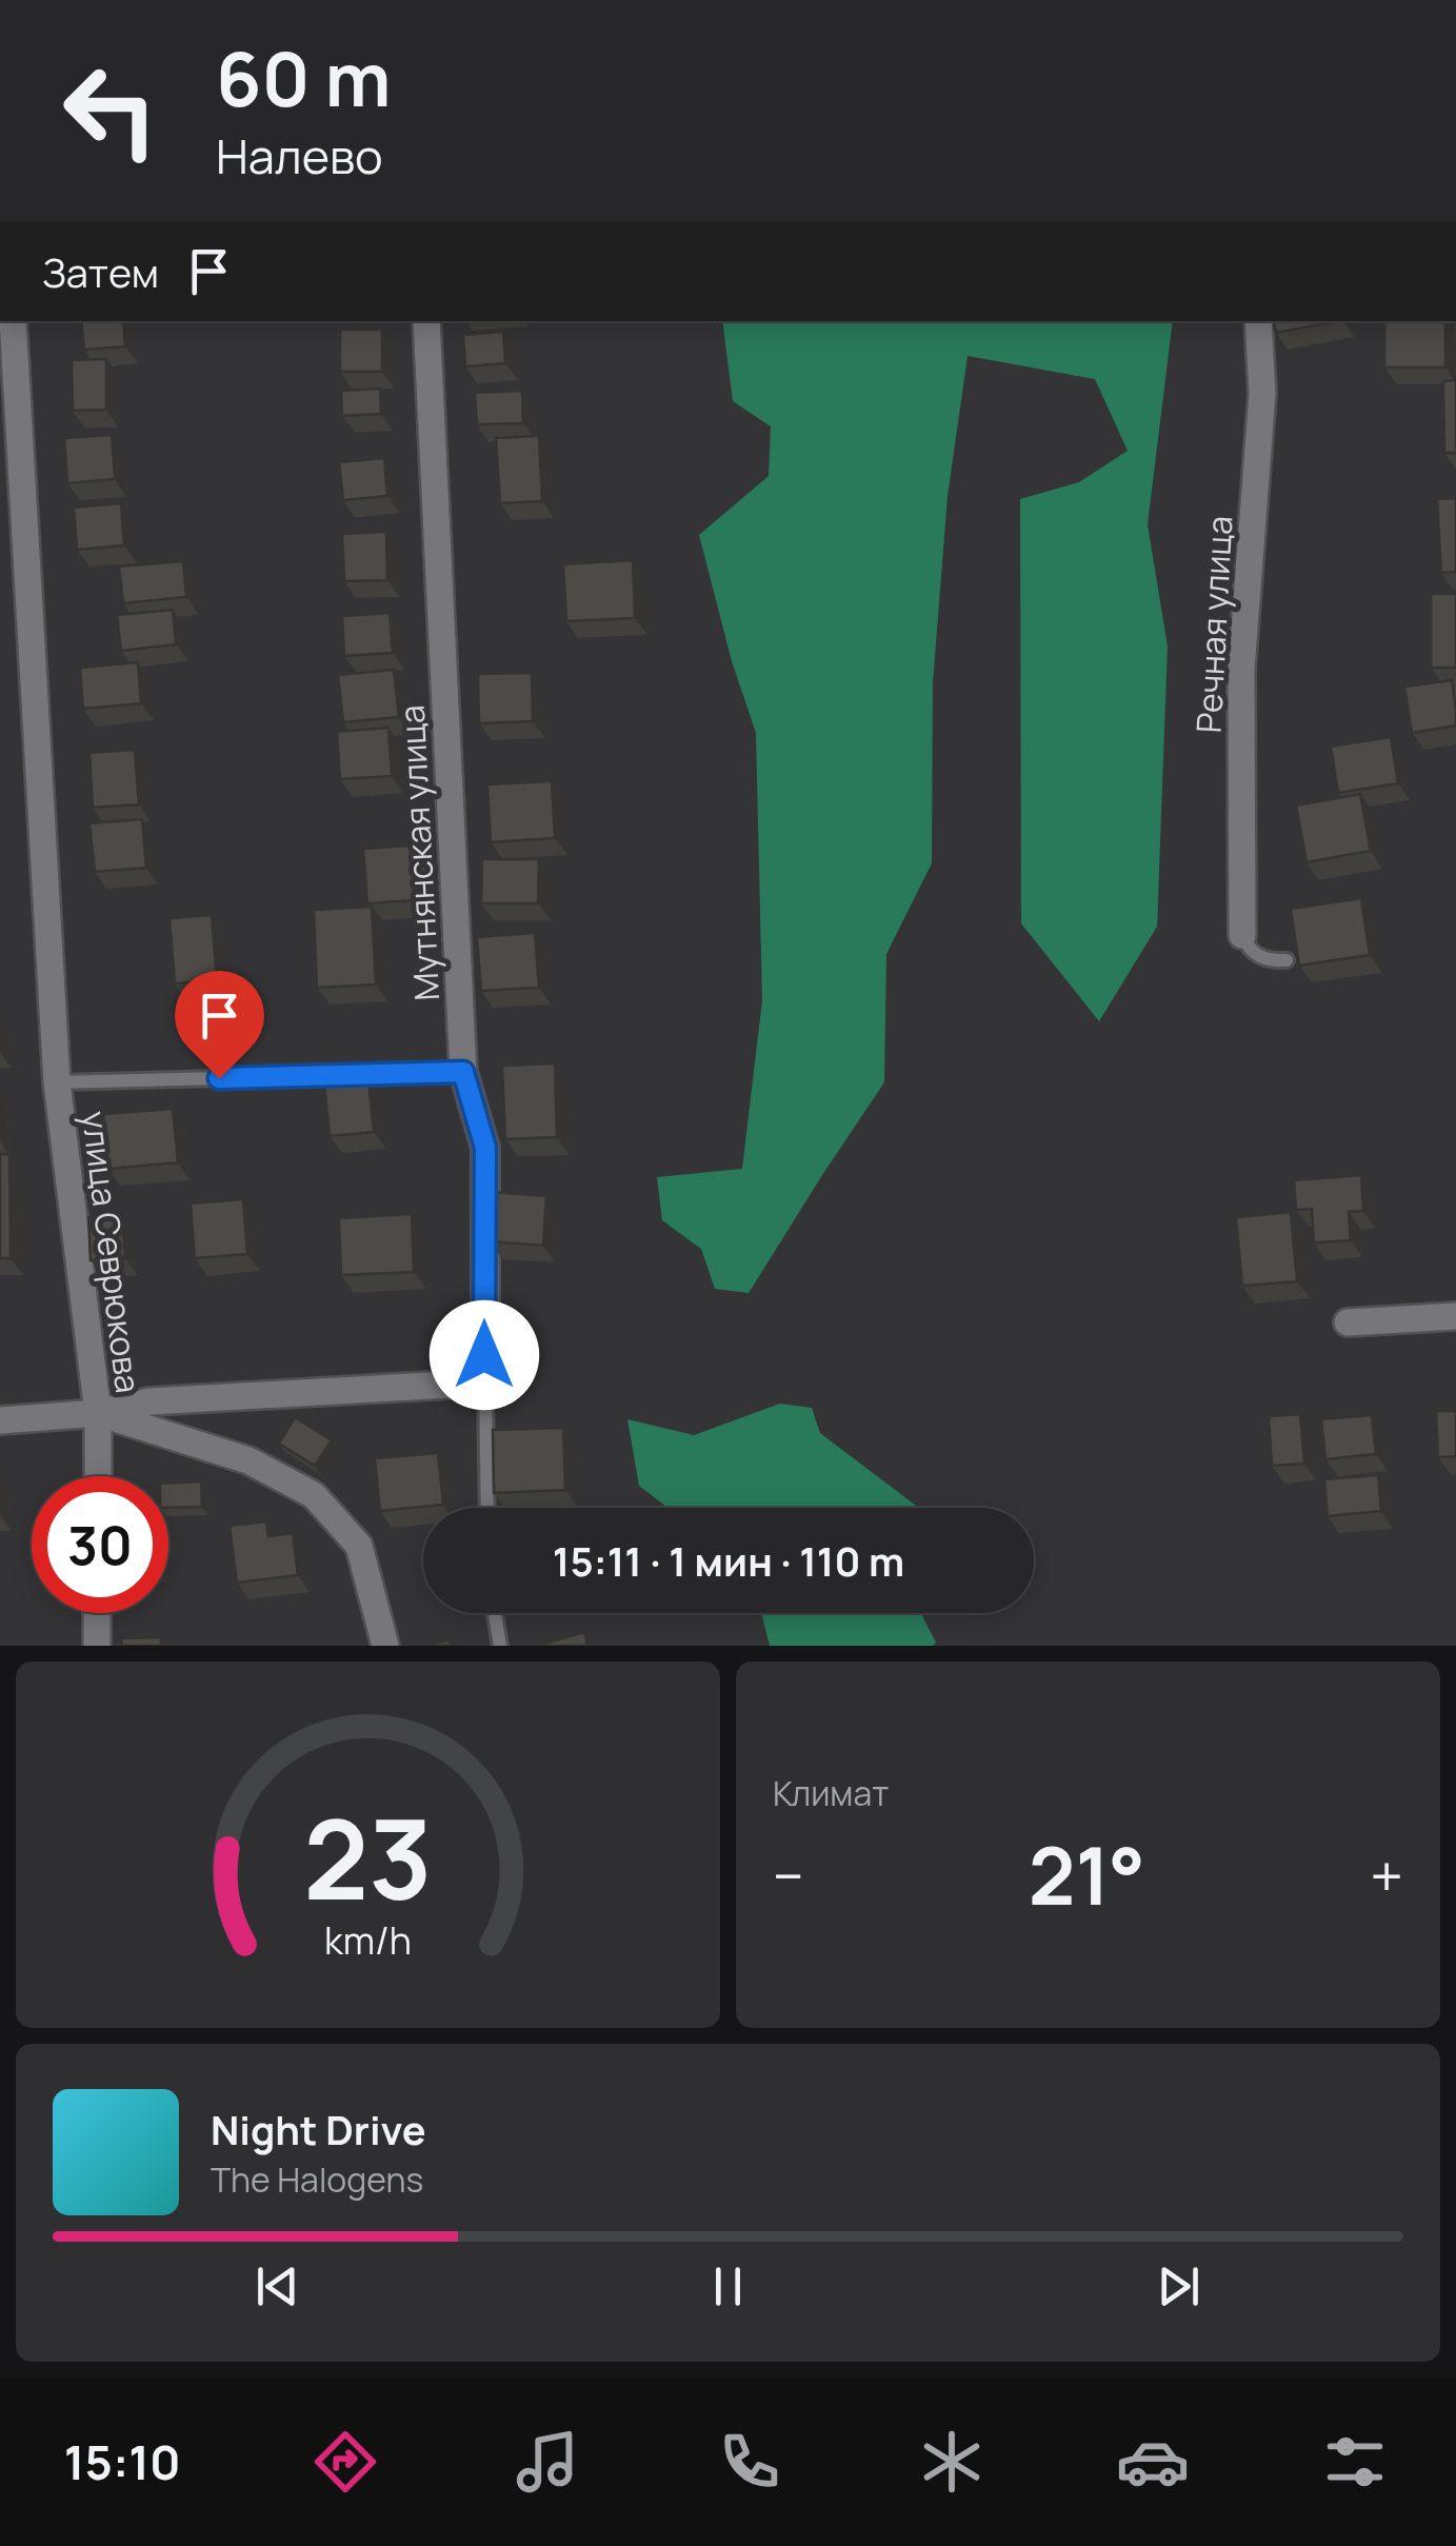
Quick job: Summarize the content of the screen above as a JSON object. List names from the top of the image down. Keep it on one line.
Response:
{"streets":{"street":["Речная улица","Мутнянская улица","улица Севрюкова"]},"page":{"turn":["60 m","Налево"],"then":"Затем","limit":"30","trip":"15:11 · 1 мин · 110 m","tile":"Климат","heat":["−","21°","+"],"song":["Night Drive","The Halogens"],"tabs":"15:10","gauge":["23","km/h"]}}
